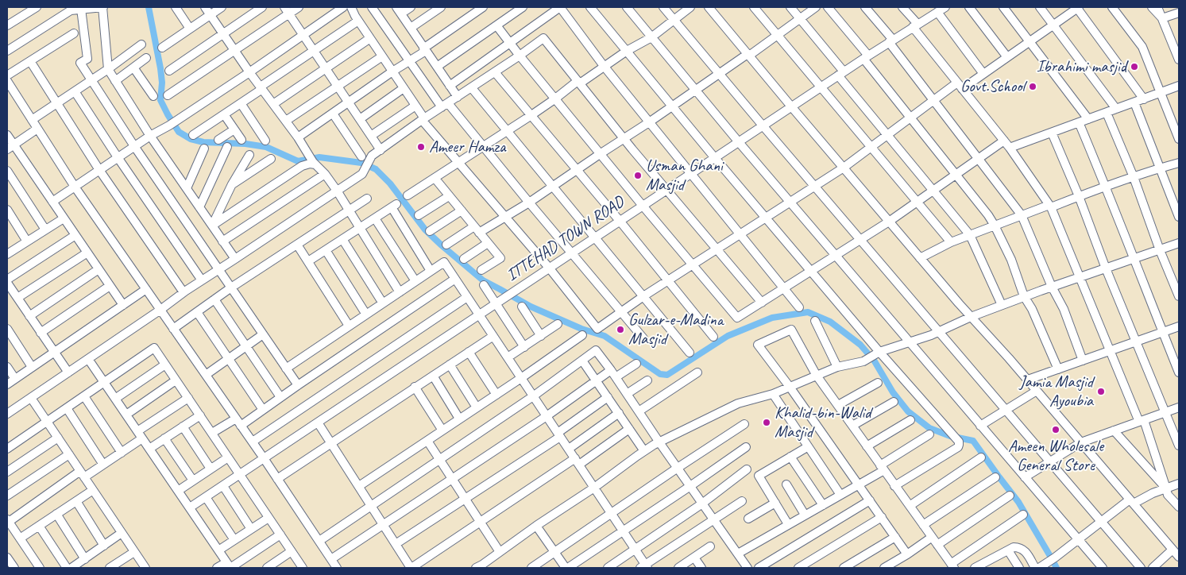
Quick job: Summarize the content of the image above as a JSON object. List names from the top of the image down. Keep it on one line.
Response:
{"streets":{"street":["ITTEHAD TOWN ROAD"]},"places":["Ibrahimi masjid","Govt.School","Ameer Hamza","Usman Ghani Masjid","Gulzar-e-Madina Masjid","Jamia Masjid Ayoubia","Khalid-bin-Walid Masjid","Ameen Wholesale General Store"]}
